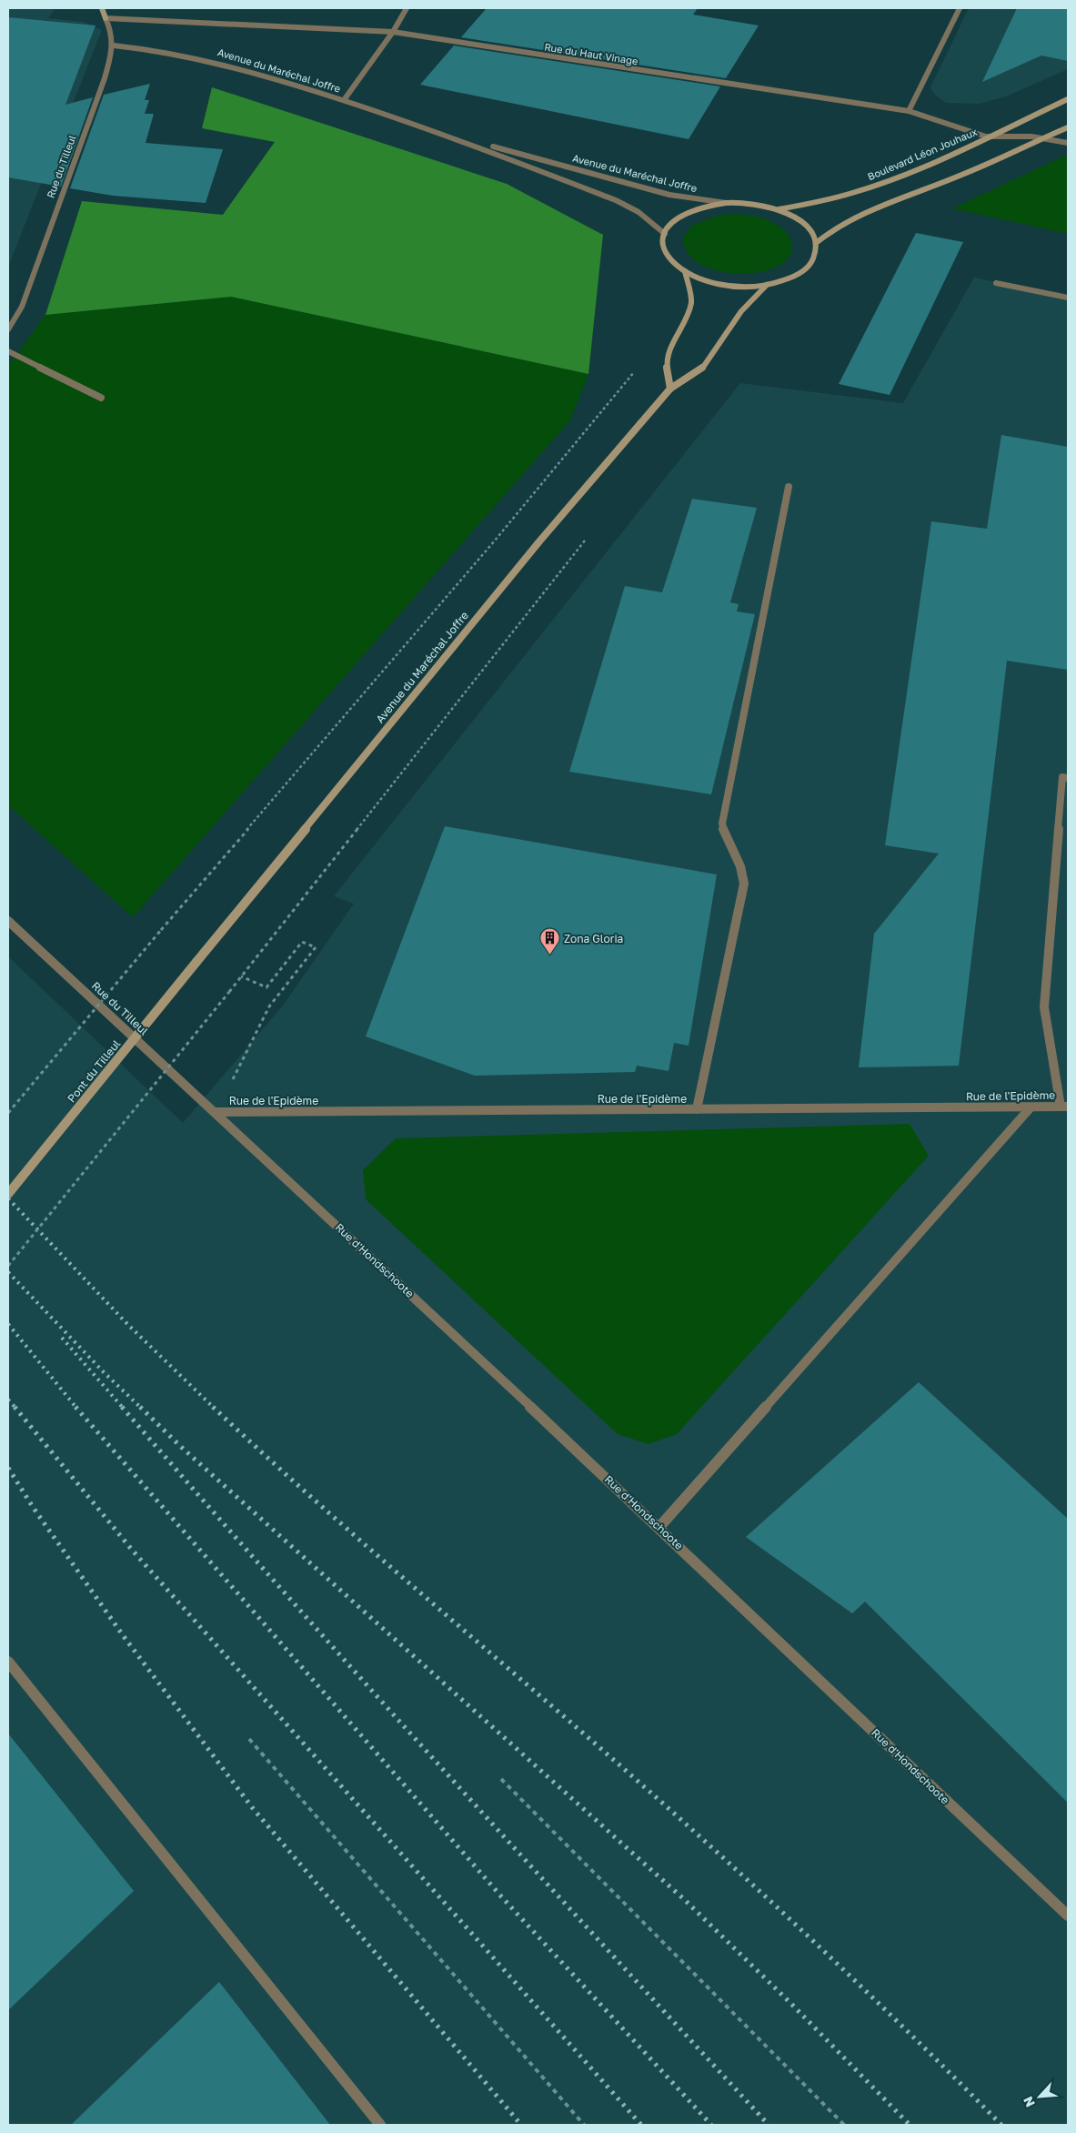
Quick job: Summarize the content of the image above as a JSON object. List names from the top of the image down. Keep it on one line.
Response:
{"streets":{"main road":["Avenue du Maréchal Joffre","Boulevard Léon Jouhaux","Pont du Tilleul"],"street":["Rue du Haut Vinage","Rue du Tilleul","Rue de l'Epidème","Rue d'Hondschoote"]},"crossings":[["Rue du Haut Vinage","Boulevard Léon Jouhaux"],["Avenue du Maréchal Joffre","Boulevard Léon Jouhaux"],["Avenue du Maréchal Joffre","Rue du Tilleul"],["Avenue du Maréchal Joffre","Pont du Tilleul"],["Rue du Tilleul","Rue de l'Epidème"],["Rue du Tilleul","Rue d'Hondschoote"],["Rue de l'Epidème","Rue d'Hondschoote"]],"places":{"building":["Zona Gloria"]},"north":"bottom left"}
